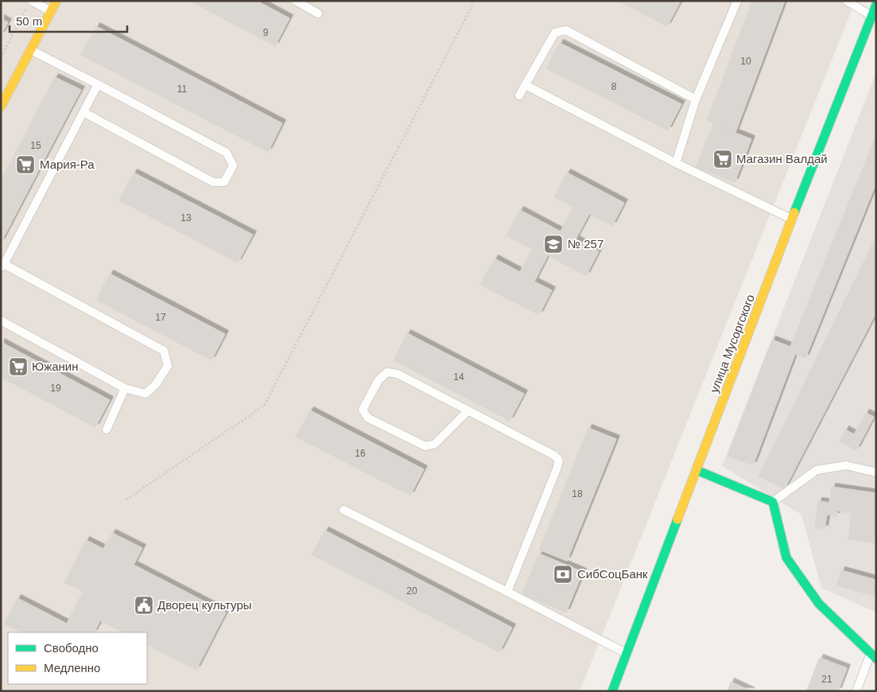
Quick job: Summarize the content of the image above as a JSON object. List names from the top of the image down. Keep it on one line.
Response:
{"streets":{"street":["улица Мусоргского"]},"places":{"supermarket":["Магазин Валдай","Мария-Ра","Южанин"],"school or university":["№ 257"],"bank":["СибСоцБанк"],"public building":["Дворец культуры"]},"house_numbers":["9","10","8","11","15","13","17","14","19","16","18","20","21"],"legend":["Свободно","Медленно"],"scale_bar":"50 m"}
